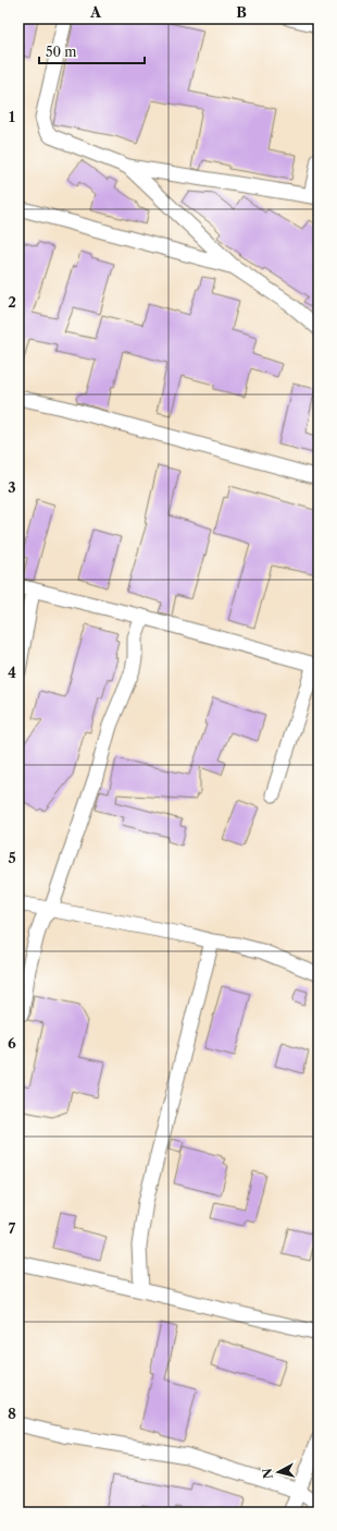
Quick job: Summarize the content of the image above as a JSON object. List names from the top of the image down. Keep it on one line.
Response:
{"scale_bar":"50 m","north":"left","grid":{"columns":["A","B"],"rows":["1","2","3","4","5","6","7","8"]}}
